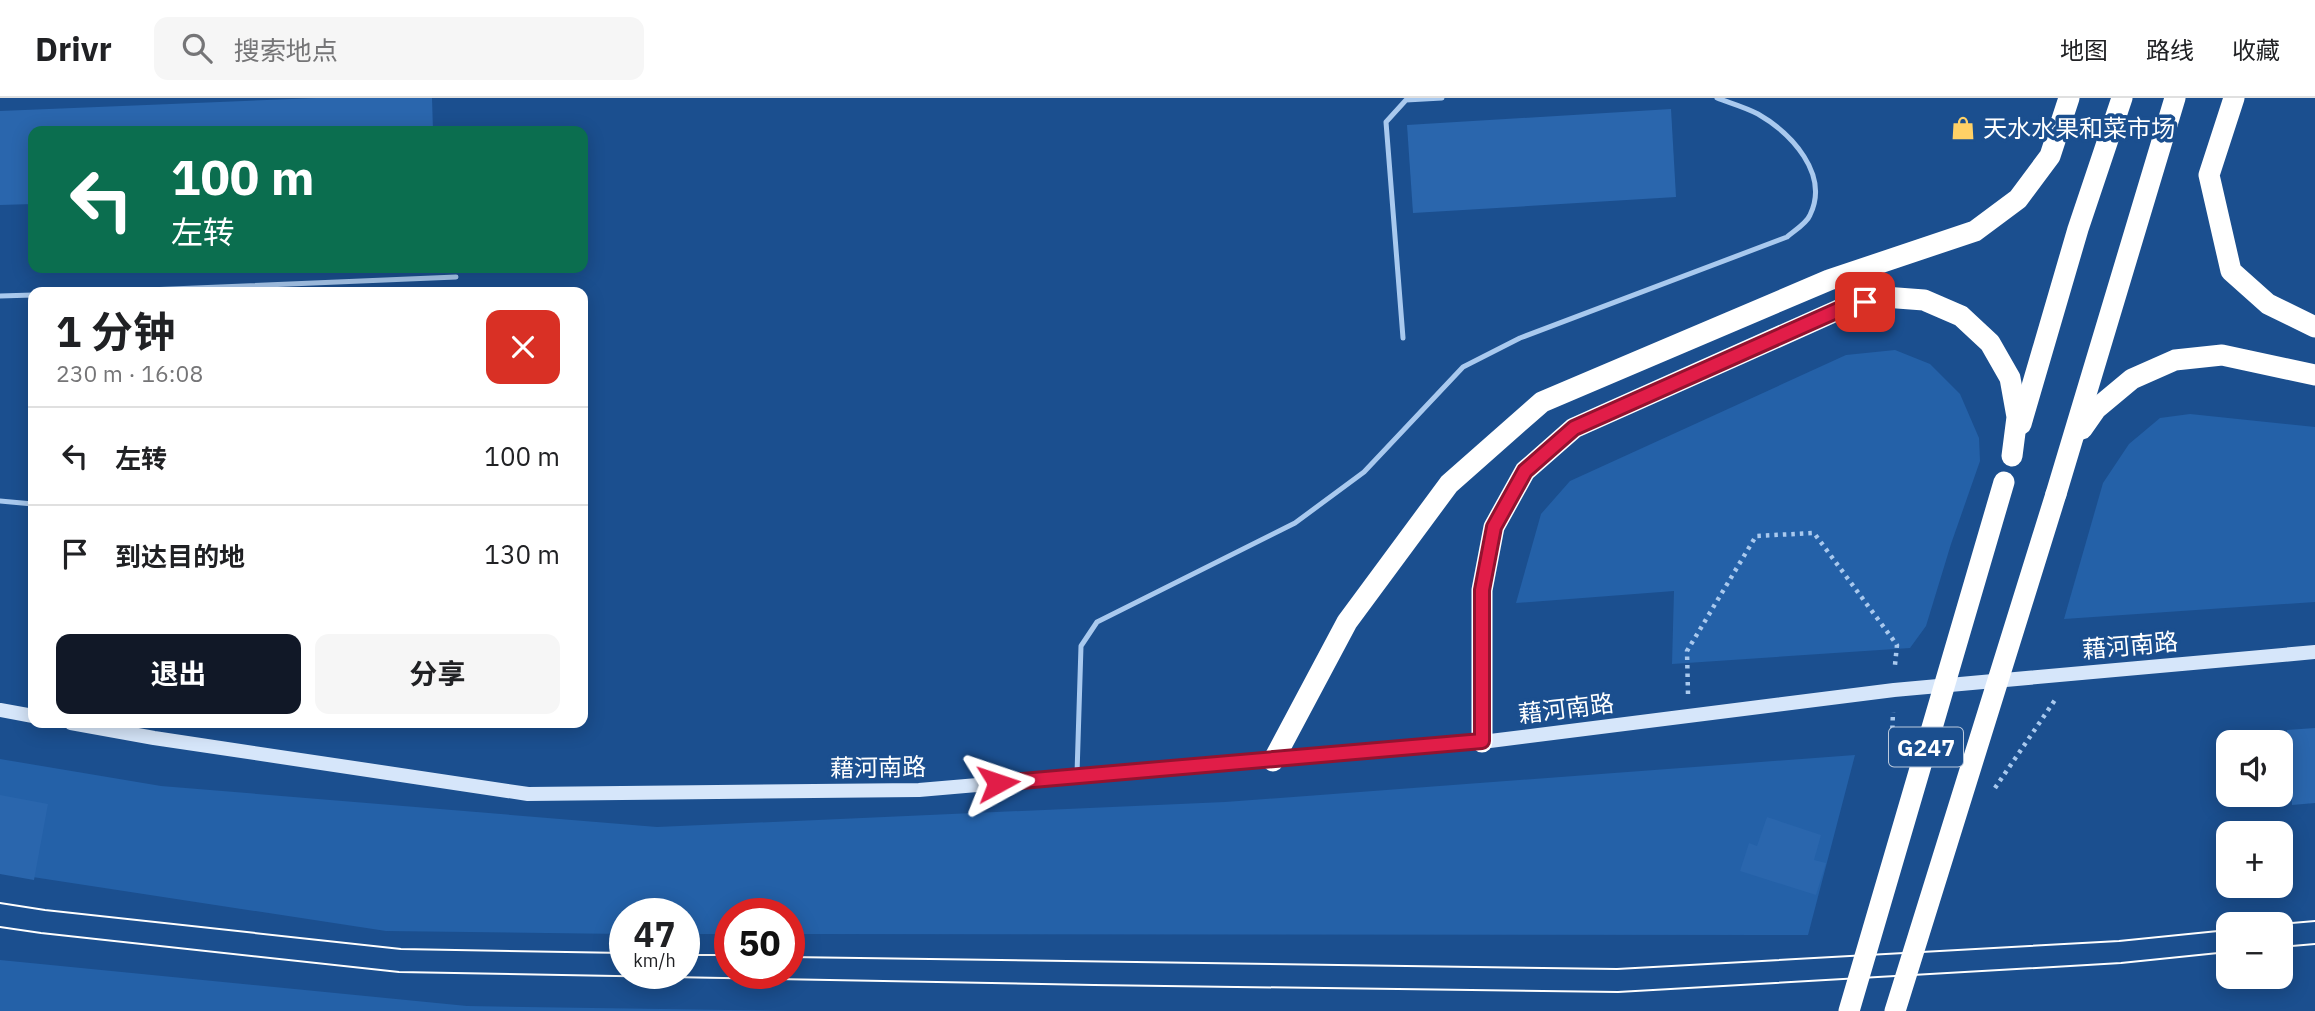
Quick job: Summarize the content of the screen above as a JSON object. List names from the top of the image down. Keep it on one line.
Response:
{"streets":{"highway":["G247"],"main road":["藉河南路"]},"places":{"shop":["天水水果和菜市场"]},"page":{"header":"Drivr","search":"搜索地点","nav":["地图","路线","收藏"],"turn":["100 m","左转"],"heading":["1 分钟","230 m · 16:08"],"list":[{"name":"左转","value":"100 m"},{"name":"到达目的地","value":"130 m"}],"buttons":["退出","分享"],"map_buttons":["+","−"],"speed":"47 km/h","limit":"50"}}
